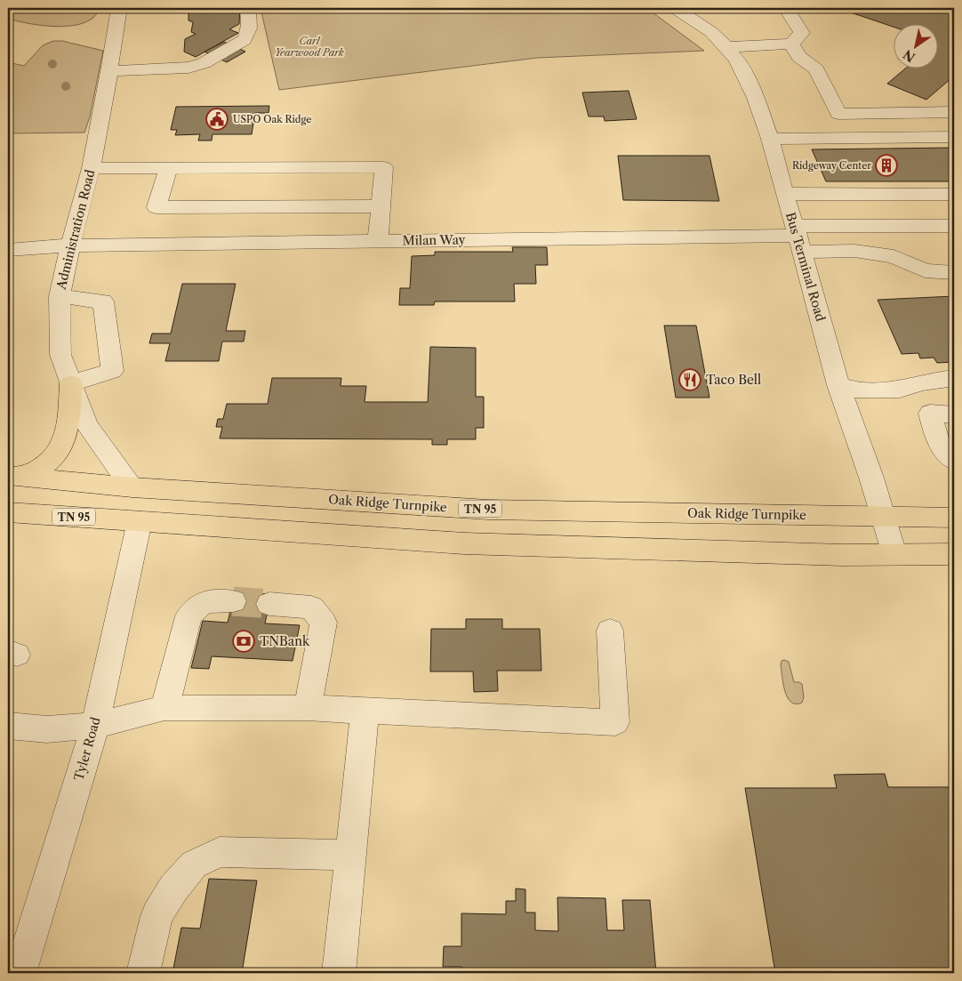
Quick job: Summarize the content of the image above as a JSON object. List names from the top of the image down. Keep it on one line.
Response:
{"streets":{"highway":["Oak Ridge Turnpike","TN 95"],"street":["Administration Road","Milan Way","Bus Terminal Road","Tyler Road"]},"crossings":[["Administration Road","Milan Way"],["Administration Road","Oak Ridge Turnpike"],["Milan Way","Bus Terminal Road"],["Bus Terminal Road","Oak Ridge Turnpike"],["Bus Terminal Road","TN 95"],["TN 95","Tyler Road"]],"parks":["Carl Yearwood Park"],"places":{"public building":["USPO Oak Ridge"],"building":["Ridgeway Center"],"restaurant":["Taco Bell"],"bank":["TNBank"]},"north":"bottom left"}
